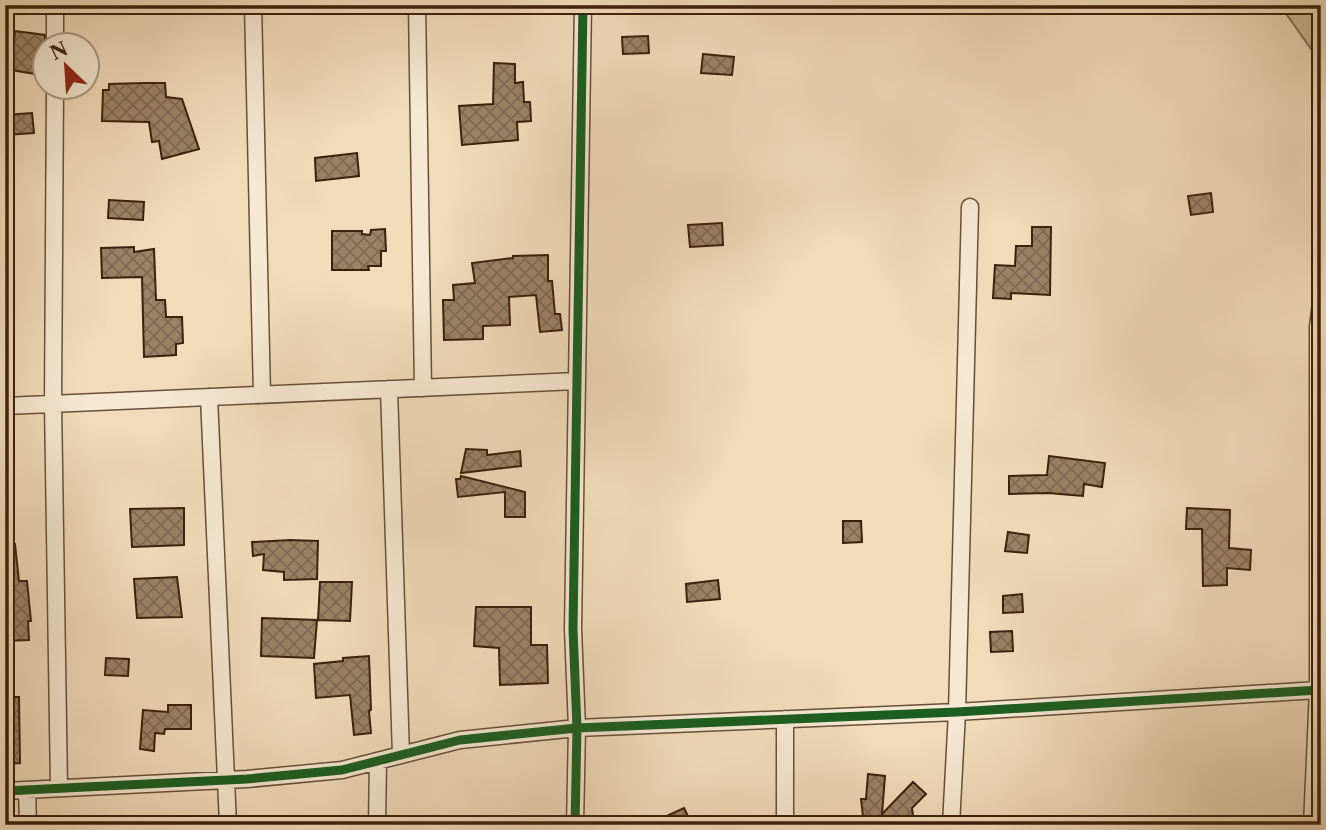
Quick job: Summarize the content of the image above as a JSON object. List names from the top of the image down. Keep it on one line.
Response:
{"north":"top left"}
